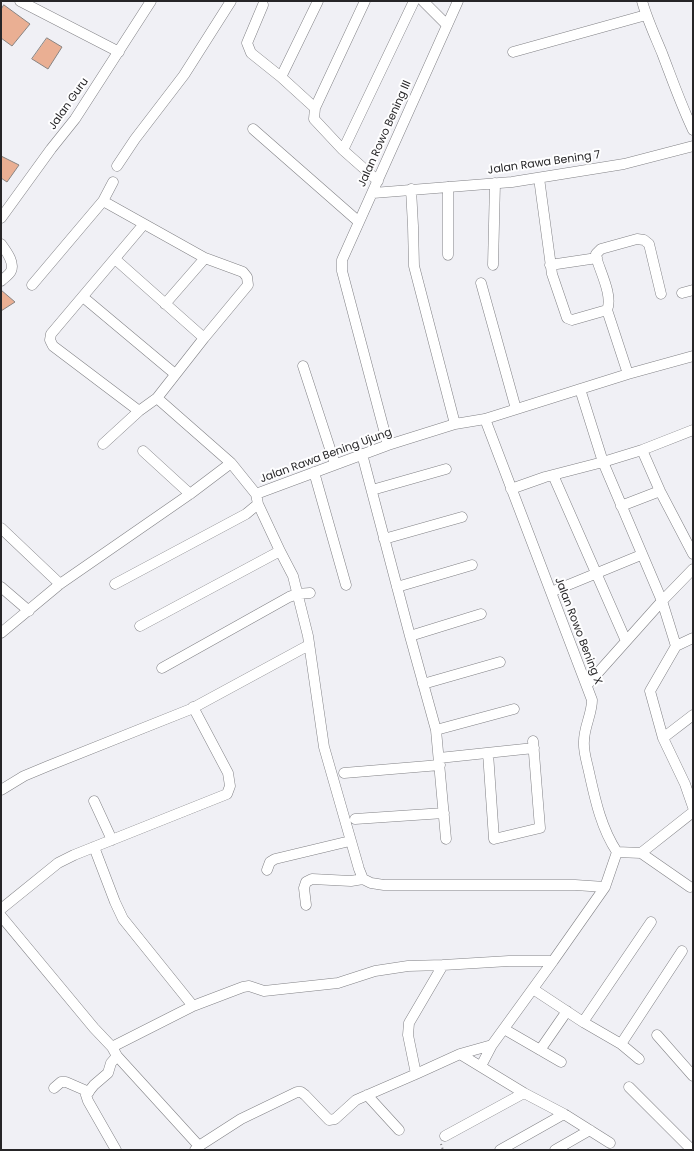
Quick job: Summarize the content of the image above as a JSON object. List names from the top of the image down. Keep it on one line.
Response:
{"streets":{"street":["Jalan Guru","Jalan Rowo Bening lll","Jalan Rawa Bening 7","Jalan Rawa Bening Ujung","Jalan Rowo Bening X"]},"crossings":[["Jalan Rowo Bening lll","Jalan Rawa Bening 7"],["Jalan Rowo Bening lll","Jalan Rawa Bening Ujung"],["Jalan Rawa Bening Ujung","Jalan Rowo Bening X"]]}
